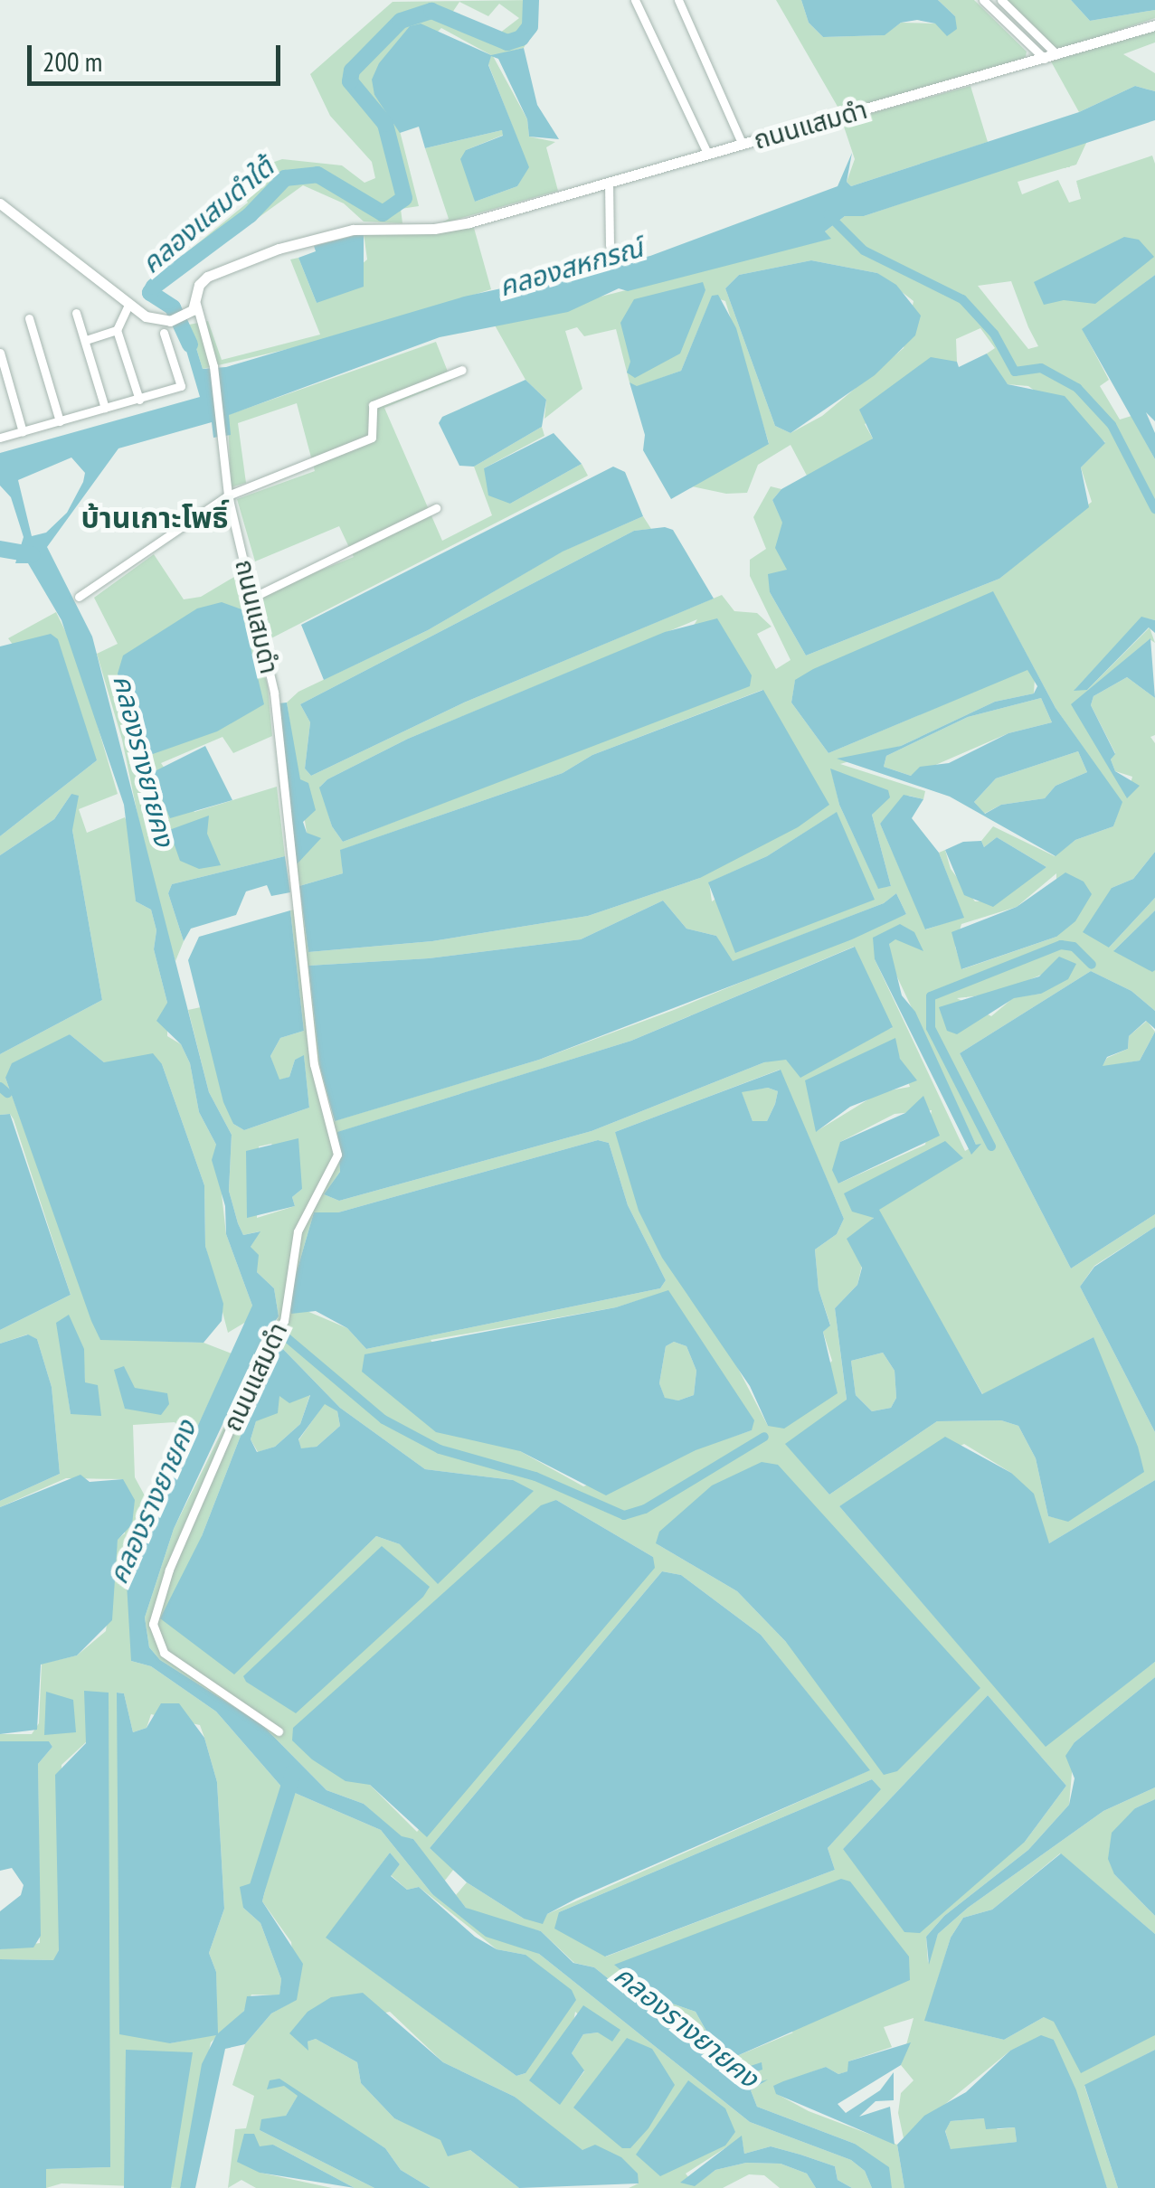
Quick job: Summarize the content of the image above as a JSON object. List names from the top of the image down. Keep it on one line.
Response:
{"streets":{"street":["ถนนแสมดำ"]},"districts":["บ้านเกาะโพธิ์"],"water":["คลองแสมดำใต้","คลองสหกรณ์","คลองรางยายคง"],"scale_bar":"200 m"}
